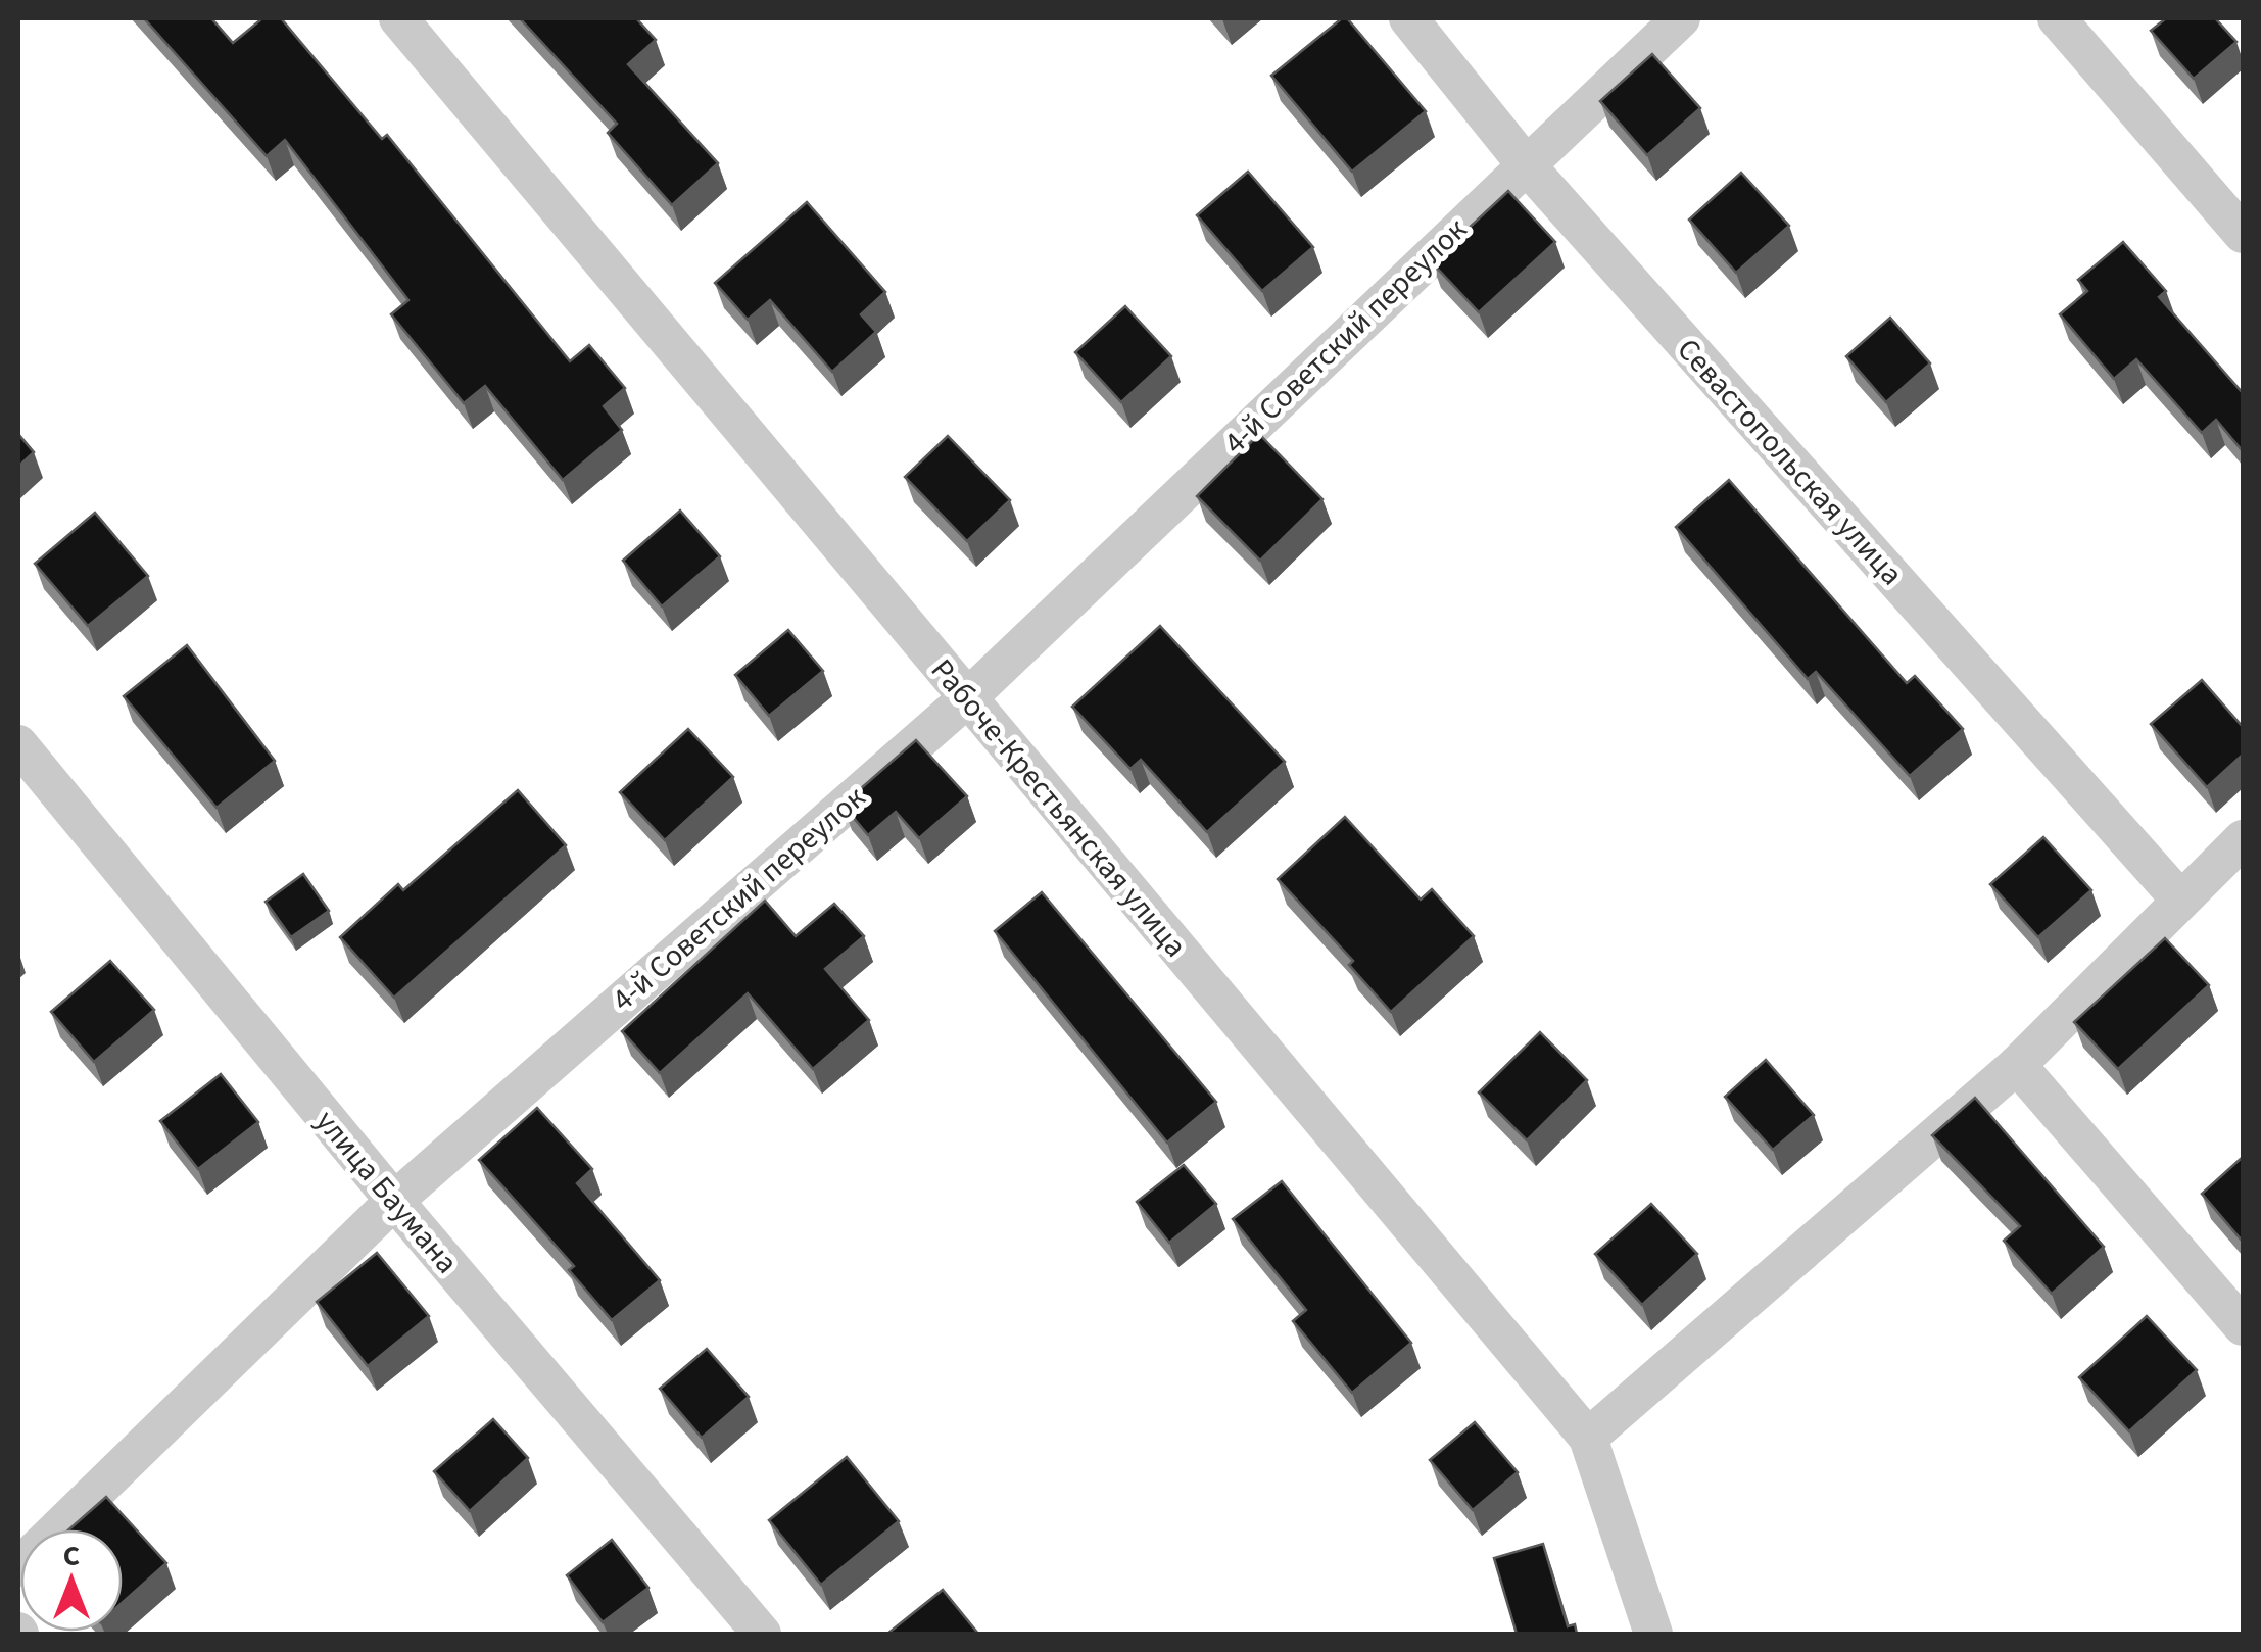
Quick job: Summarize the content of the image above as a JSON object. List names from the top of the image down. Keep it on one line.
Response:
{"streets":{"street":["4-й Советский переулок","Севастопольская улица","Рабоче-Крестьянская улица","улица Баумана"]},"crossings":[["4-й Советский переулок","Севастопольская улица"],["4-й Советский переулок","Рабоче-Крестьянская улица"],["4-й Советский переулок","улица Баумана"]],"north":"top"}
